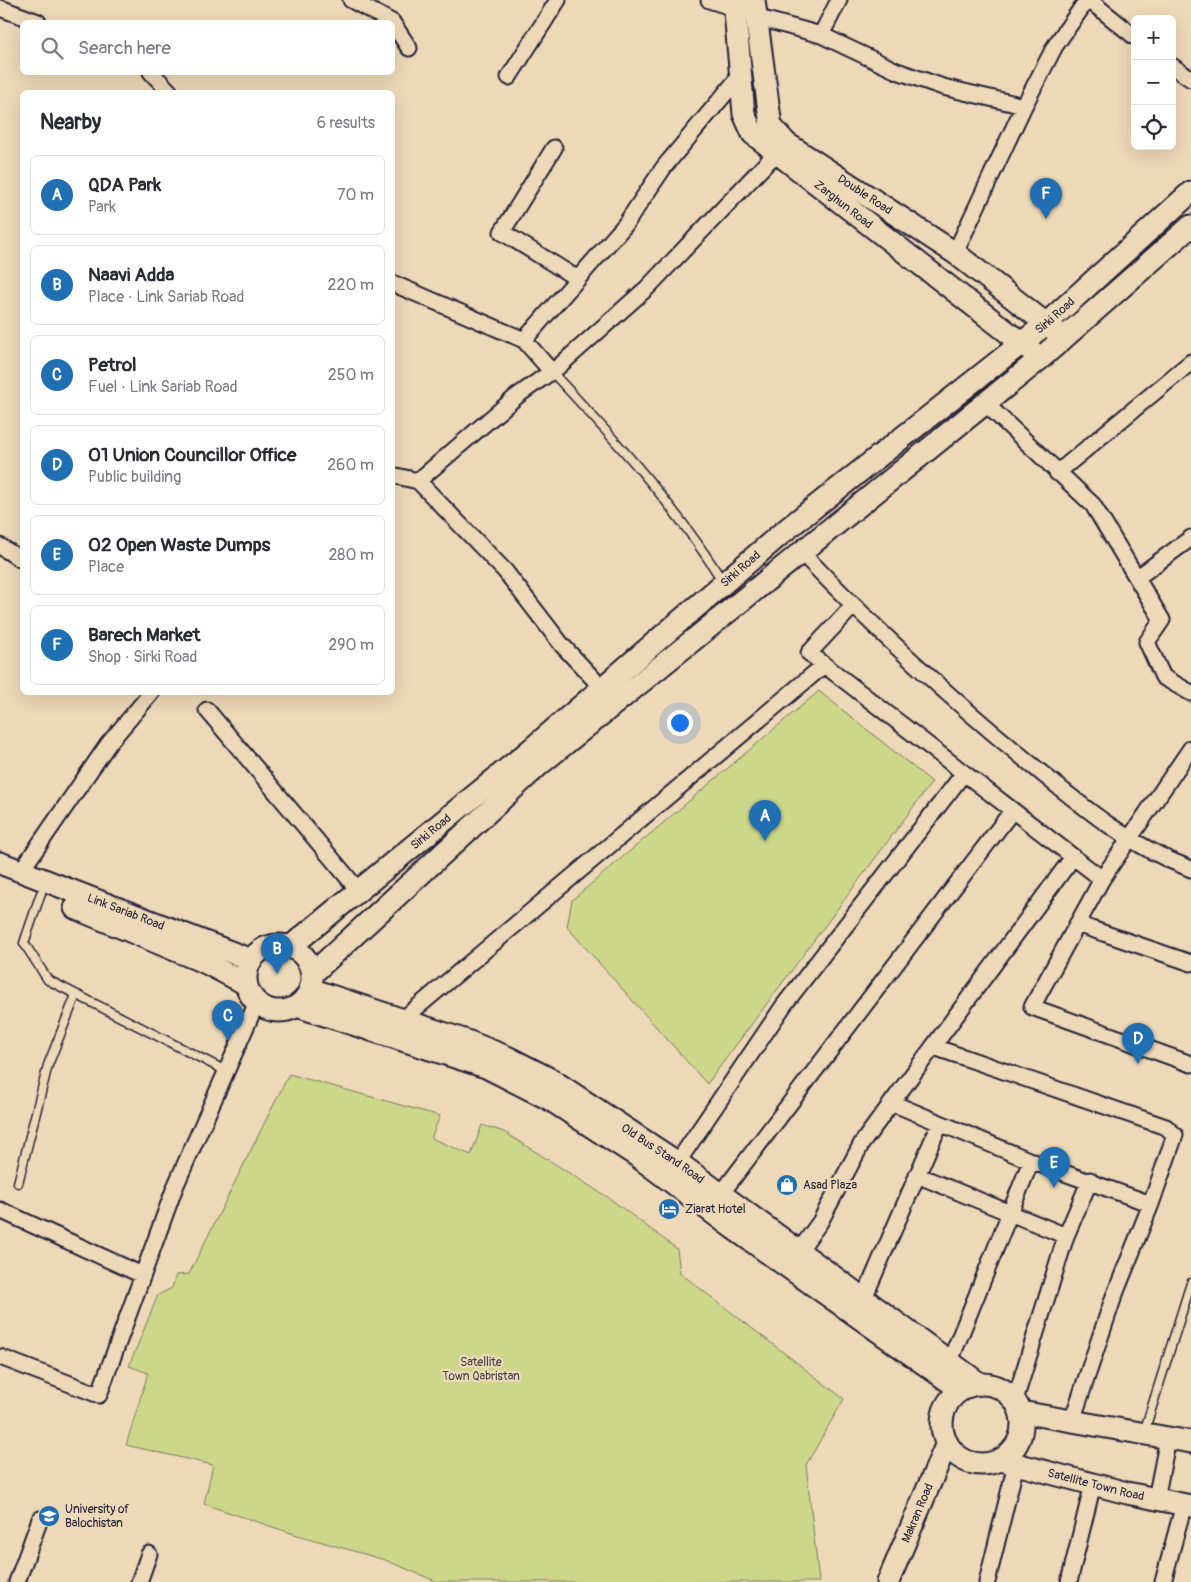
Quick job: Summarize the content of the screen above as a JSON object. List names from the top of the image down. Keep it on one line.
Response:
{"streets":{"main road":["Double Road","Zarghun Road","Sirki Road","Link Sariab Road","Old Bus Stand Road","Satellite Town Road","Makran Road"]},"crossings":[["Double Road","Zarghun Road"],["Double Road","Sirki Road"],["Zarghun Road","Sirki Road"],["Sirki Road","Link Sariab Road"],["Sirki Road","Old Bus Stand Road"],["Link Sariab Road","Old Bus Stand Road"],["Old Bus Stand Road","Satellite Town Road"],["Old Bus Stand Road","Makran Road"],["Satellite Town Road","Makran Road"]],"parks":["Satellite Town Qabristan"],"places":{"shop":["Asad Plaza"],"hotel":["Ziarat Hotel"],"school or university":["University of Balochistan"]},"page":{"map_buttons":["+","−"],"search":"Search here","heading":["Nearby","6 results"],"list":[{"mark":"A","name":"QDA Park","note":"Park","value":"70 m"},{"mark":"B","name":"Naavi Adda","note":"Place · Link Sariab Road","value":"220 m"},{"mark":"C","name":"Petrol","note":"Fuel · Link Sariab Road","value":"250 m"},{"mark":"D","name":"01 Union Councillor Office","note":"Public building","value":"260 m"},{"mark":"E","name":"02 Open Waste Dumps","note":"Place","value":"280 m"},{"mark":"F","name":"Barech Market","note":"Shop · Sirki Road","value":"290 m"}],"pins":["F","A","B","C","D","E"]}}
